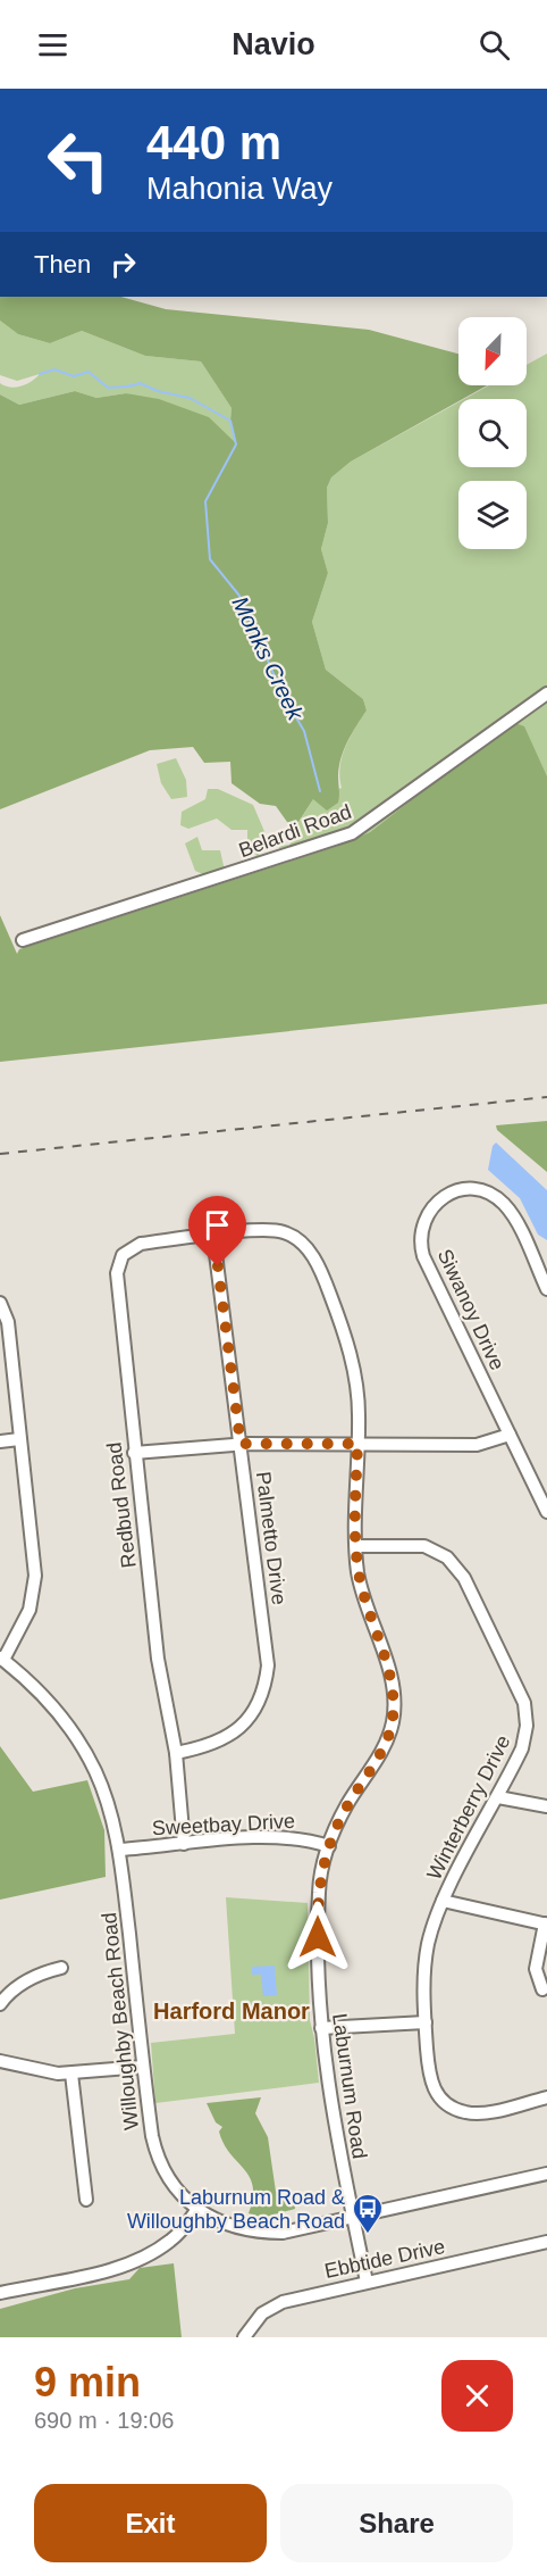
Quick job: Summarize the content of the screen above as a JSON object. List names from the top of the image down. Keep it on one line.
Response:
{"streets":{"street":["Belardi Road","Siwanoy Drive","Redbud Road","Palmetto Drive","Winterberry Drive","Sweetbay Drive","Willoughby Beach Road","Laburnum Road","Ebbtide Drive"]},"crossings":[["Redbud Road","Palmetto Drive"],["Redbud Road","Sweetbay Drive"],["Redbud Road","Laburnum Road"],["Palmetto Drive","Laburnum Road"],["Winterberry Drive","Laburnum Road"],["Sweetbay Drive","Willoughby Beach Road"],["Sweetbay Drive","Laburnum Road"],["Willoughby Beach Road","Laburnum Road"],["Laburnum Road","Ebbtide Drive"]],"districts":["Harford Manor"],"water":["Monks Creek"],"places":{"bus stop":["Laburnum Road & Willoughby Beach Road"]},"north":"bottom left","page":{"header":"Navio","turn":["440 m","Mahonia Way"],"then":"Then","heading":["9 min","690 m · 19:06"],"buttons":["Exit","Share"]}}
